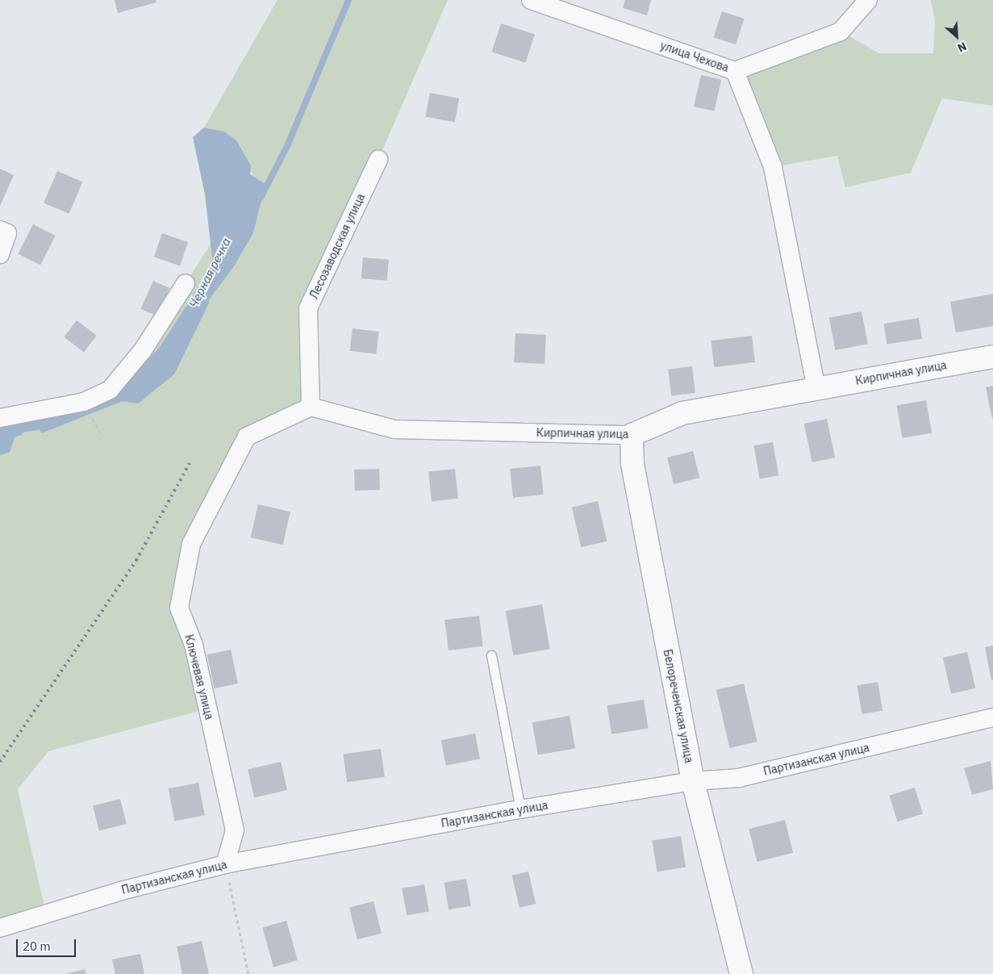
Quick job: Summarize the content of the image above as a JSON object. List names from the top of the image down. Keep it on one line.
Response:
{"streets":{"street":["улица Чехова","Лесозаводская улица","Кирпичная улица","Ключевая улица","Белореченская улица","Партизанская улица"]},"crossings":[["Лесозаводская улица","Кирпичная улица"],["Лесозаводская улица","Ключевая улица"],["Кирпичная улица","Ключевая улица"],["Кирпичная улица","Белореченская улица"],["Ключевая улица","Партизанская улица"],["Белореченская улица","Партизанская улица"]],"water":["Черная речка"],"scale_bar":"20 m","north":"bottom right"}
